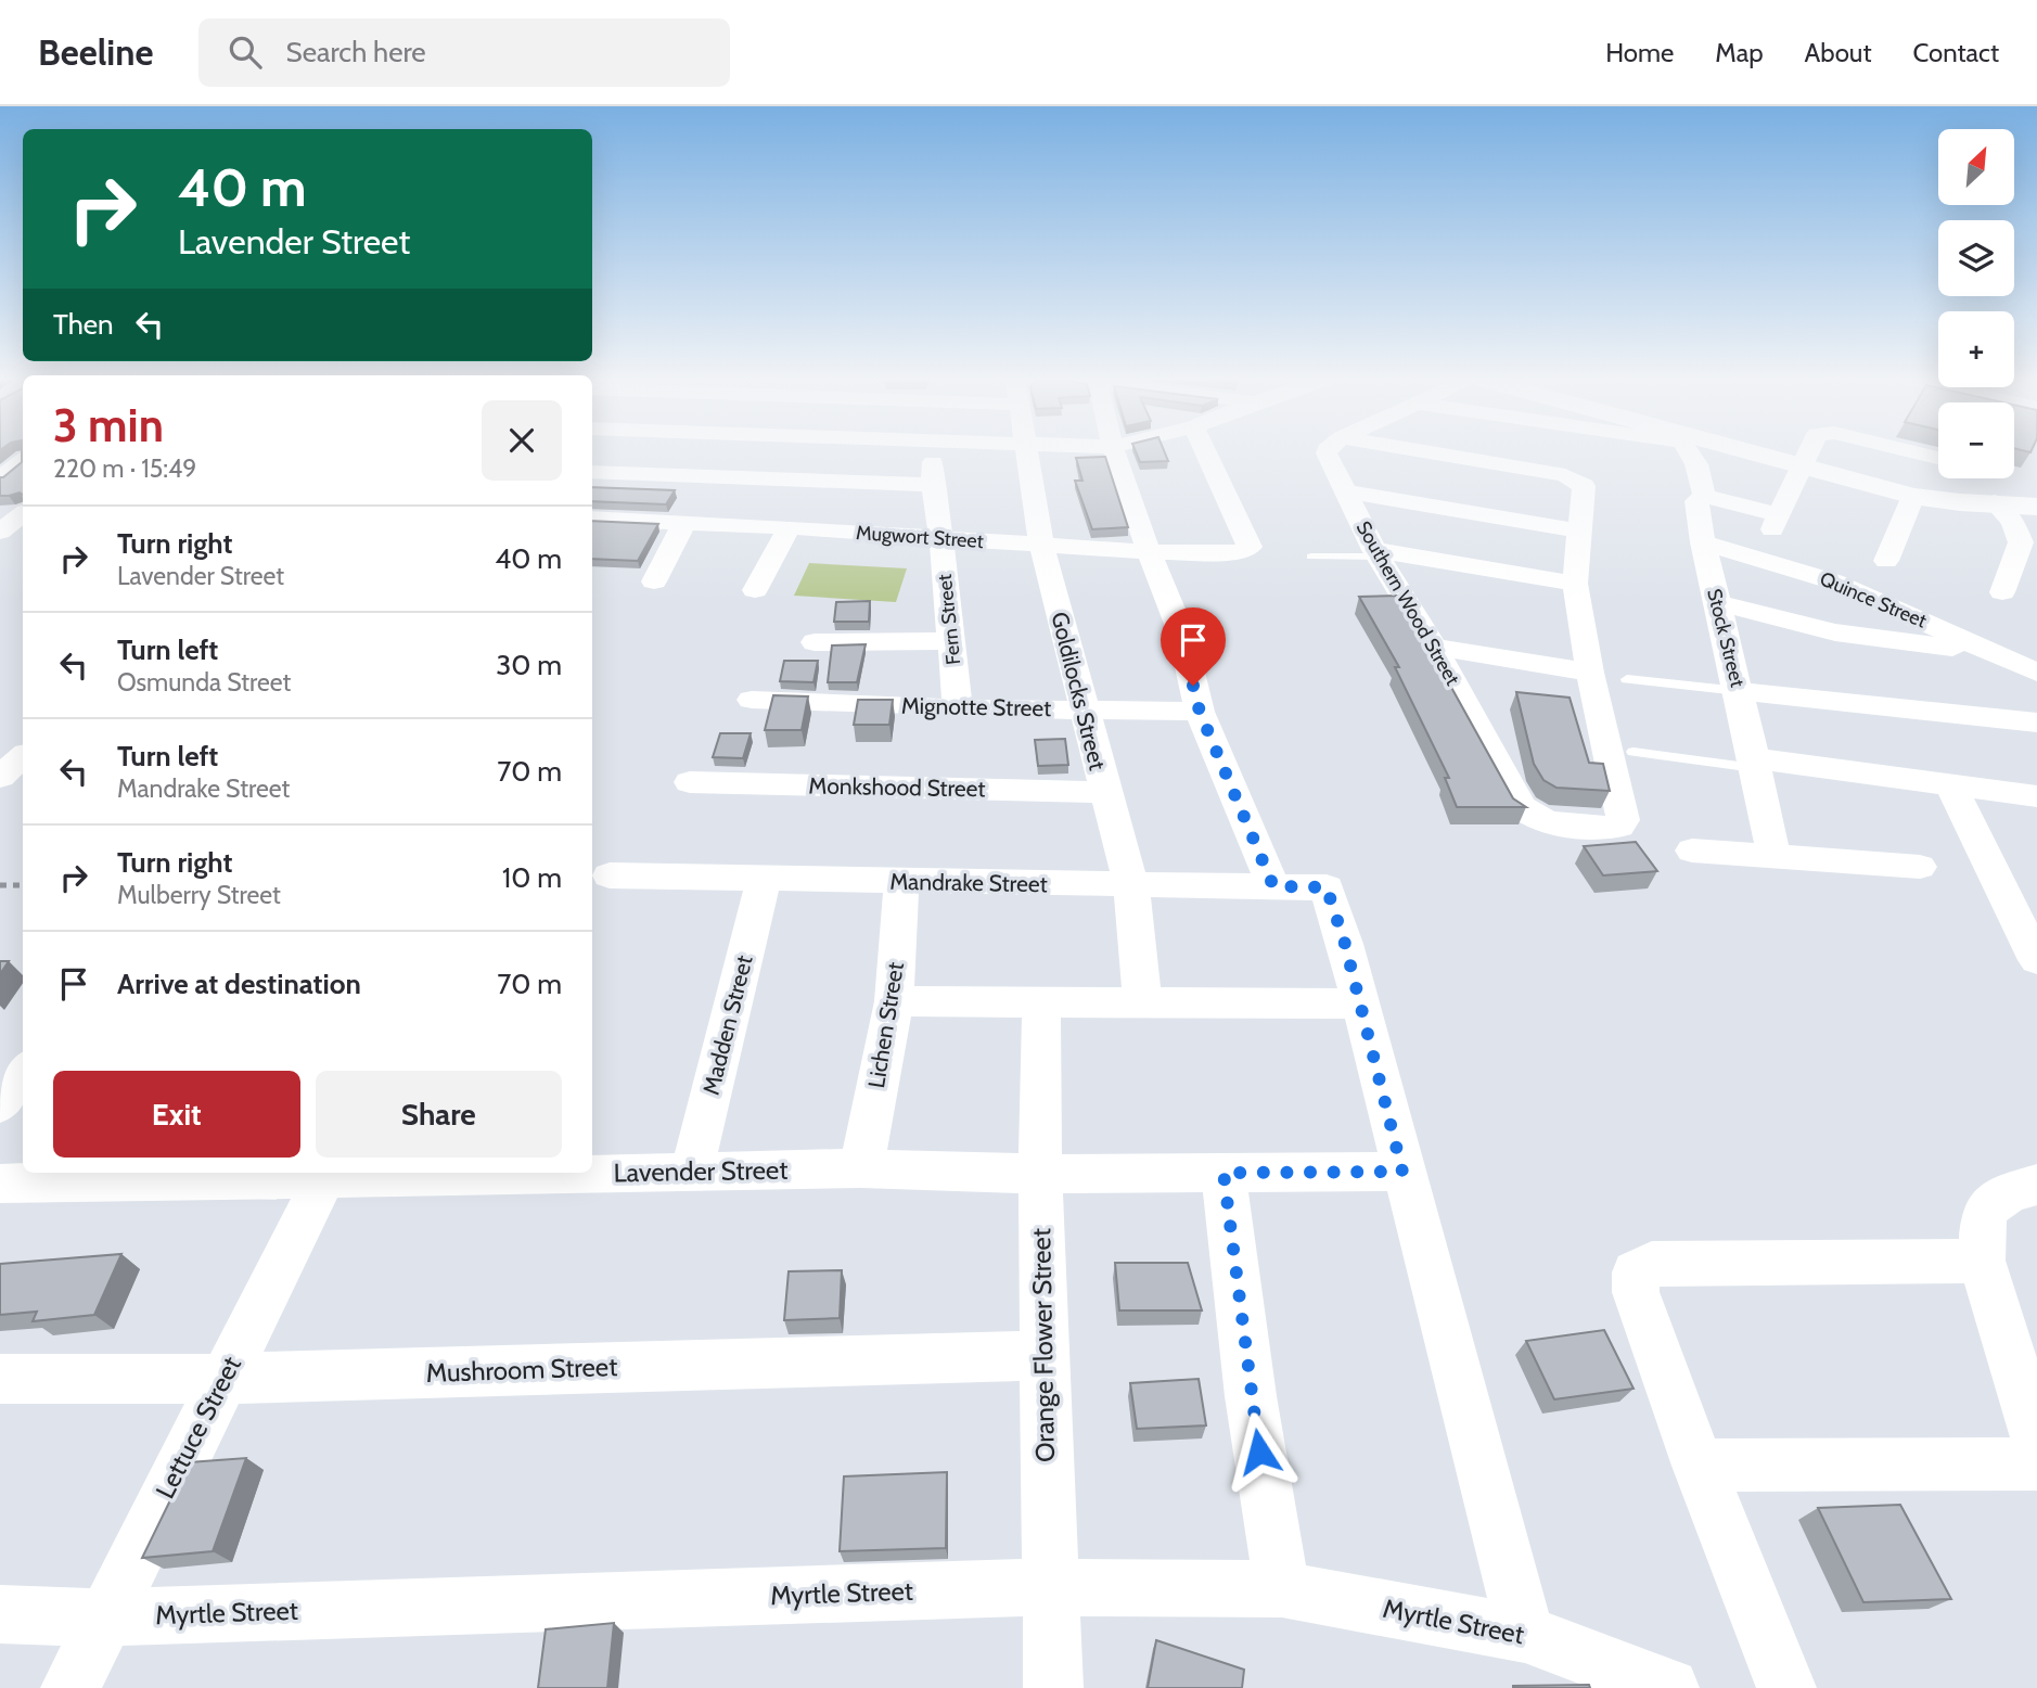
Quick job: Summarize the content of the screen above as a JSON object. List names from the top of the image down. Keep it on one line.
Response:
{"streets":{"street":["Mugwort Street","Quince Street","Southern Wood Street","Fern Street","Stock Street","Goldilocks Street","Mignotte Street","Monkshood Street","Mandrake Street","Madden Street","Lichen Street","Lavender Street","Orange Flower Street","Mushroom Street","Lettuce Street","Myrtle Street"]},"crossings":[["Mugwort Street","Fern Street"],["Mugwort Street","Goldilocks Street"],["Quince Street","Stock Street"],["Fern Street","Mignotte Street"],["Goldilocks Street","Mignotte Street"],["Goldilocks Street","Monkshood Street"],["Goldilocks Street","Mandrake Street"],["Mandrake Street","Madden Street"],["Mandrake Street","Lichen Street"],["Madden Street","Lavender Street"],["Lichen Street","Lavender Street"],["Lavender Street","Orange Flower Street"],["Lavender Street","Lettuce Street"],["Orange Flower Street","Mushroom Street"],["Orange Flower Street","Myrtle Street"],["Mushroom Street","Lettuce Street"],["Lettuce Street","Myrtle Street"]],"north":"top right","page":{"header":"Beeline","search":"Search here","nav":["Home","Map","About","Contact"],"map_buttons":["+","−"],"turn":["40 m","Lavender Street"],"then":"Then","heading":["3 min","220 m · 15:49"],"list":[{"name":"Turn right","note":"Lavender Street","value":"40 m"},{"name":"Turn left","note":"Osmunda Street","value":"30 m"},{"name":"Turn left","note":"Mandrake Street","value":"70 m"},{"name":"Turn right","note":"Mulberry Street","value":"10 m"},{"name":"Arrive at destination","value":"70 m"}],"buttons":["Exit","Share"]}}
